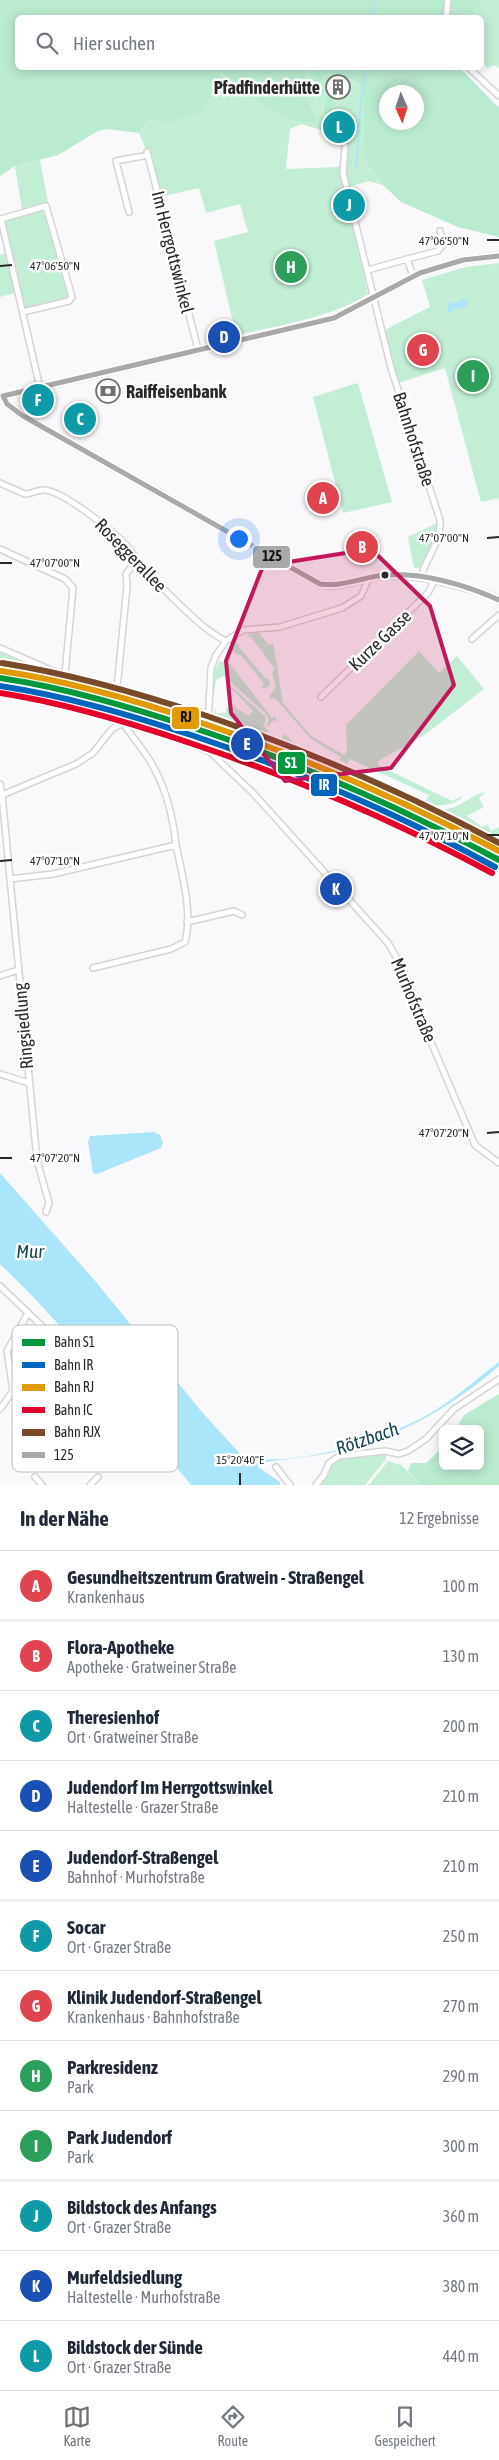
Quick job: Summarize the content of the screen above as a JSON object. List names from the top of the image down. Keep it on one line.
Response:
{"streets":{"street":["Im Herrgottswinkel","Bahnhofstraße","Roseggerallee","Kurze Gasse","Murhofstraße","Ringsiedlung"]},"water":["Mur","Rötzbach"],"places":{"building":["Pfadfinderhütte"],"bank":["Raiffeisenbank"]},"lines":["transit line 125","rail line RJX","rail line RJ","rail line S1","rail line IR","rail line IC"],"legend":["Bahn S1","Bahn IR","Bahn RJ","Bahn IC","Bahn RJX","125"],"north":"bottom","page":{"search":"Hier suchen","pins":["L","J","H","D","G","I","F","C","A","B","E","K"],"heading":["In der Nähe","12 Ergebnisse"],"list":[{"mark":"A","name":"Gesundheitszentrum Gratwein - Straßengel","note":"Krankenhaus","value":"100 m"},{"mark":"B","name":"Flora-Apotheke","note":"Apotheke · Gratweiner Straße","value":"130 m"},{"mark":"C","name":"Theresienhof","note":"Ort · Gratweiner Straße","value":"200 m"},{"mark":"D","name":"Judendorf Im Herrgottswinkel","note":"Haltestelle · Grazer Straße","value":"210 m"},{"mark":"E","name":"Judendorf-Straßengel","note":"Bahnhof · Murhofstraße","value":"210 m"},{"mark":"F","name":"Socar","note":"Ort · Grazer Straße","value":"250 m"},{"mark":"G","name":"Klinik Judendorf-Straßengel","note":"Krankenhaus · Bahnhofstraße","value":"270 m"},{"mark":"H","name":"Parkresidenz","note":"Park","value":"290 m"},{"mark":"I","name":"Park Judendorf","note":"Park","value":"300 m"},{"mark":"J","name":"Bildstock des Anfangs","note":"Ort · Grazer Straße","value":"360 m"},{"mark":"K","name":"Murfeldsiedlung","note":"Haltestelle · Murhofstraße","value":"380 m"},{"mark":"L","name":"Bildstock der Sünde","note":"Ort · Grazer Straße","value":"440 m"}],"nav":["Karte","Route","Gespeichert"]},"coordinates":["47°06'50\"N","47°07'00\"N","47°07'10\"N","47°07'20\"N","15°20'40\"E"]}
